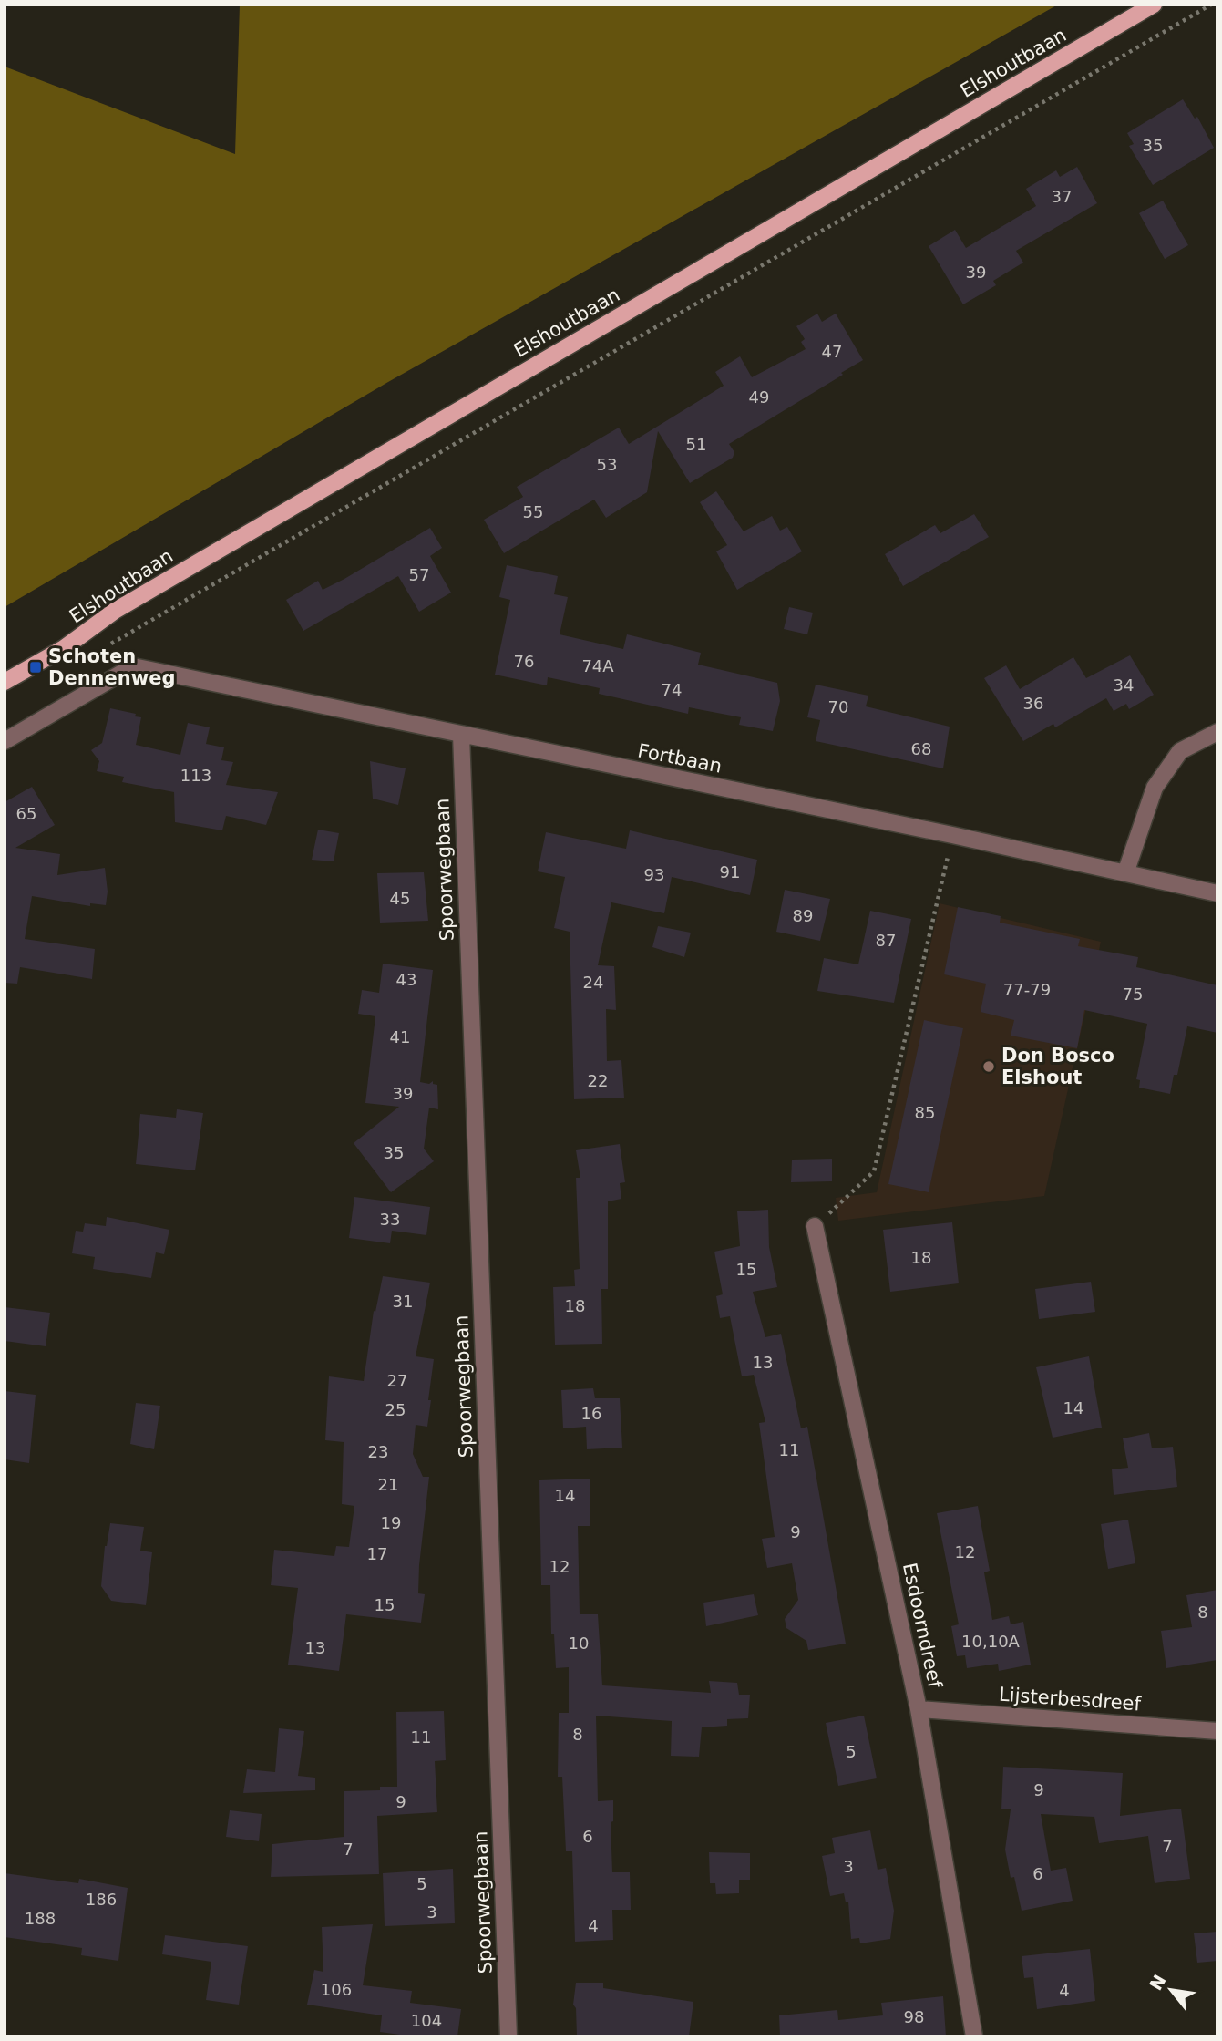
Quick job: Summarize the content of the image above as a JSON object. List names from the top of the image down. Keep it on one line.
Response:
{"streets":{"main road":["Elshoutbaan"],"street":["Fortbaan","Spoorwegbaan","Esdoorndreef","Lijsterbesdreef"]},"crossings":[["Fortbaan","Spoorwegbaan"],["Esdoorndreef","Lijsterbesdreef"]],"places":{"transit":["Schoten Dennenweg"],"other":["Don Bosco Elshout"]},"house_numbers":["35","37","39","47","49","51","53","55","57","76","74A","34","74","36","70","68","113","65","91","93","45","89","87","43","24","77-79","75","41","22","39","85","35","33","18","15","31","18","13","27","14","25","16","11","23","21","14","19","9","12","17","12","15","8","10,10A","10","13","8","11","5","9","9","6","7","7","3","6","5","186","3","188","4","106","4","98","104"],"north":"top left"}
